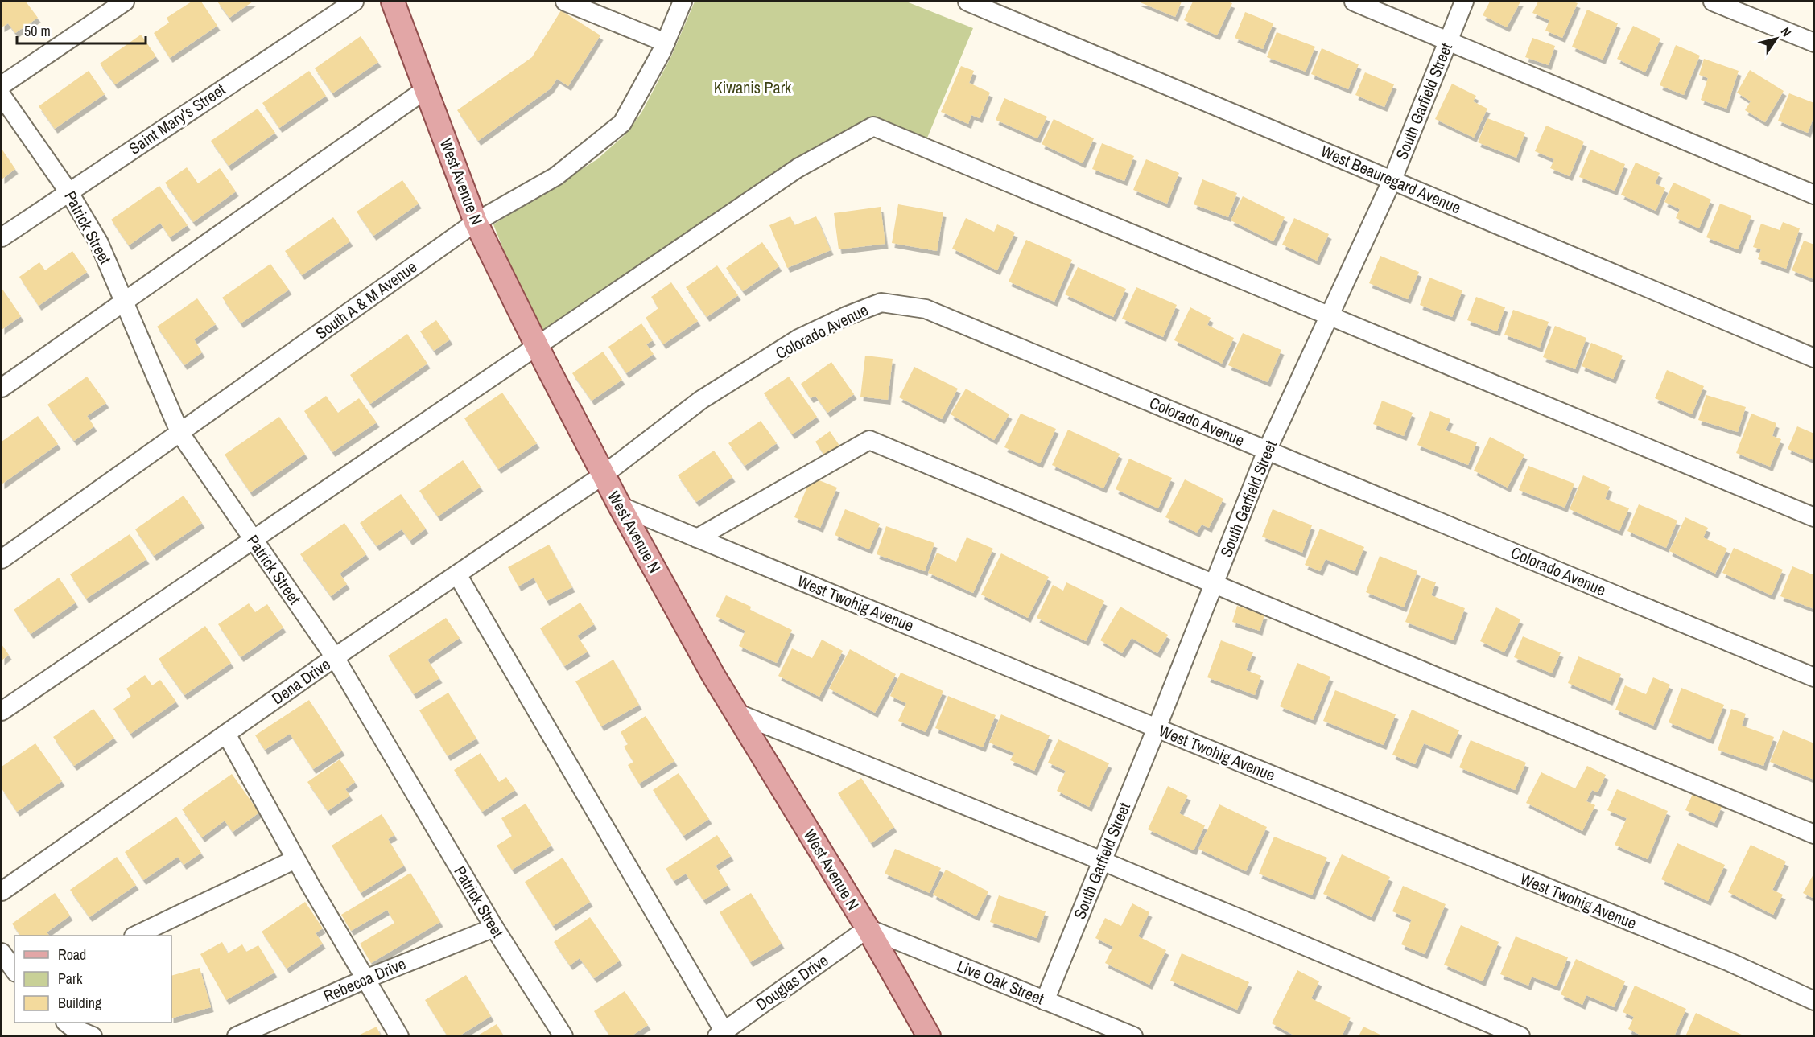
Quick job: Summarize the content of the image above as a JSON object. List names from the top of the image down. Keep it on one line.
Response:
{"streets":{"main road":["West Avenue N"],"street":["South Garfield Street","Saint Mary's Street","West Beauregard Avenue","Patrick Street","South A & M Avenue","Colorado Avenue","West Twohig Avenue","Dena Drive","Rebecca Drive","Douglas Drive","Live Oak Street"]},"crossings":[["South Garfield Street","West Beauregard Avenue"],["South Garfield Street","Colorado Avenue"],["South Garfield Street","West Twohig Avenue"],["South Garfield Street","Live Oak Street"],["Saint Mary's Street","Patrick Street"],["West Avenue N","South A & M Avenue"],["West Avenue N","Colorado Avenue"],["West Avenue N","West Twohig Avenue"],["West Avenue N","Dena Drive"],["West Avenue N","Douglas Drive"],["West Avenue N","Live Oak Street"],["Patrick Street","South A & M Avenue"],["Patrick Street","Dena Drive"],["Patrick Street","Rebecca Drive"],["Colorado Avenue","Dena Drive"],["Douglas Drive","Live Oak Street"]],"parks":["Kiwanis Park"],"legend":["Road","Park","Building"],"scale_bar":"50 m","north":"top right"}
